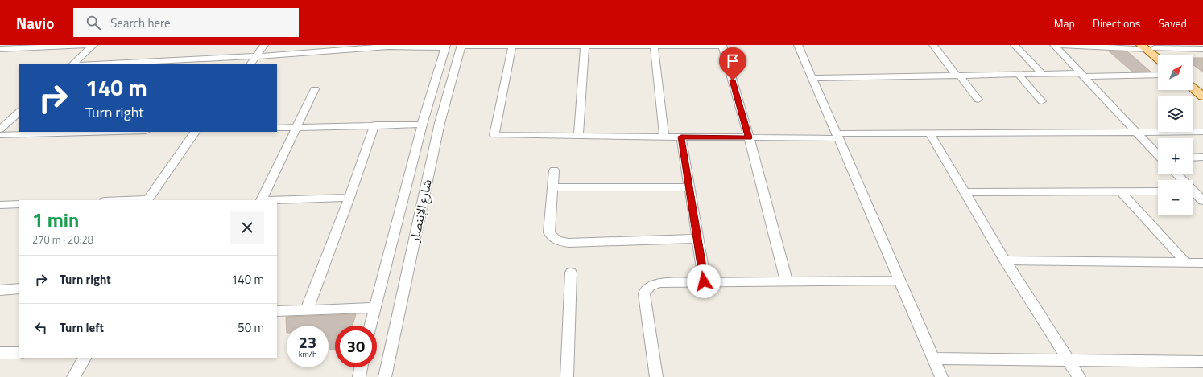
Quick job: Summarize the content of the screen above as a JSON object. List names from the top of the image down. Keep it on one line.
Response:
{"streets":{"street":["شارع الإنتصار"]},"north":"top right","page":{"header":"Navio","search":"Search here","nav":["Map","Directions","Saved"],"map_buttons":["+","−"],"turn":["140 m","Turn right"],"heading":["1 min","270 m · 20:28"],"list":[{"name":"Turn right","value":"140 m"},{"name":"Turn left","value":"50 m"}],"speed":"23 km/h","limit":"30"}}
